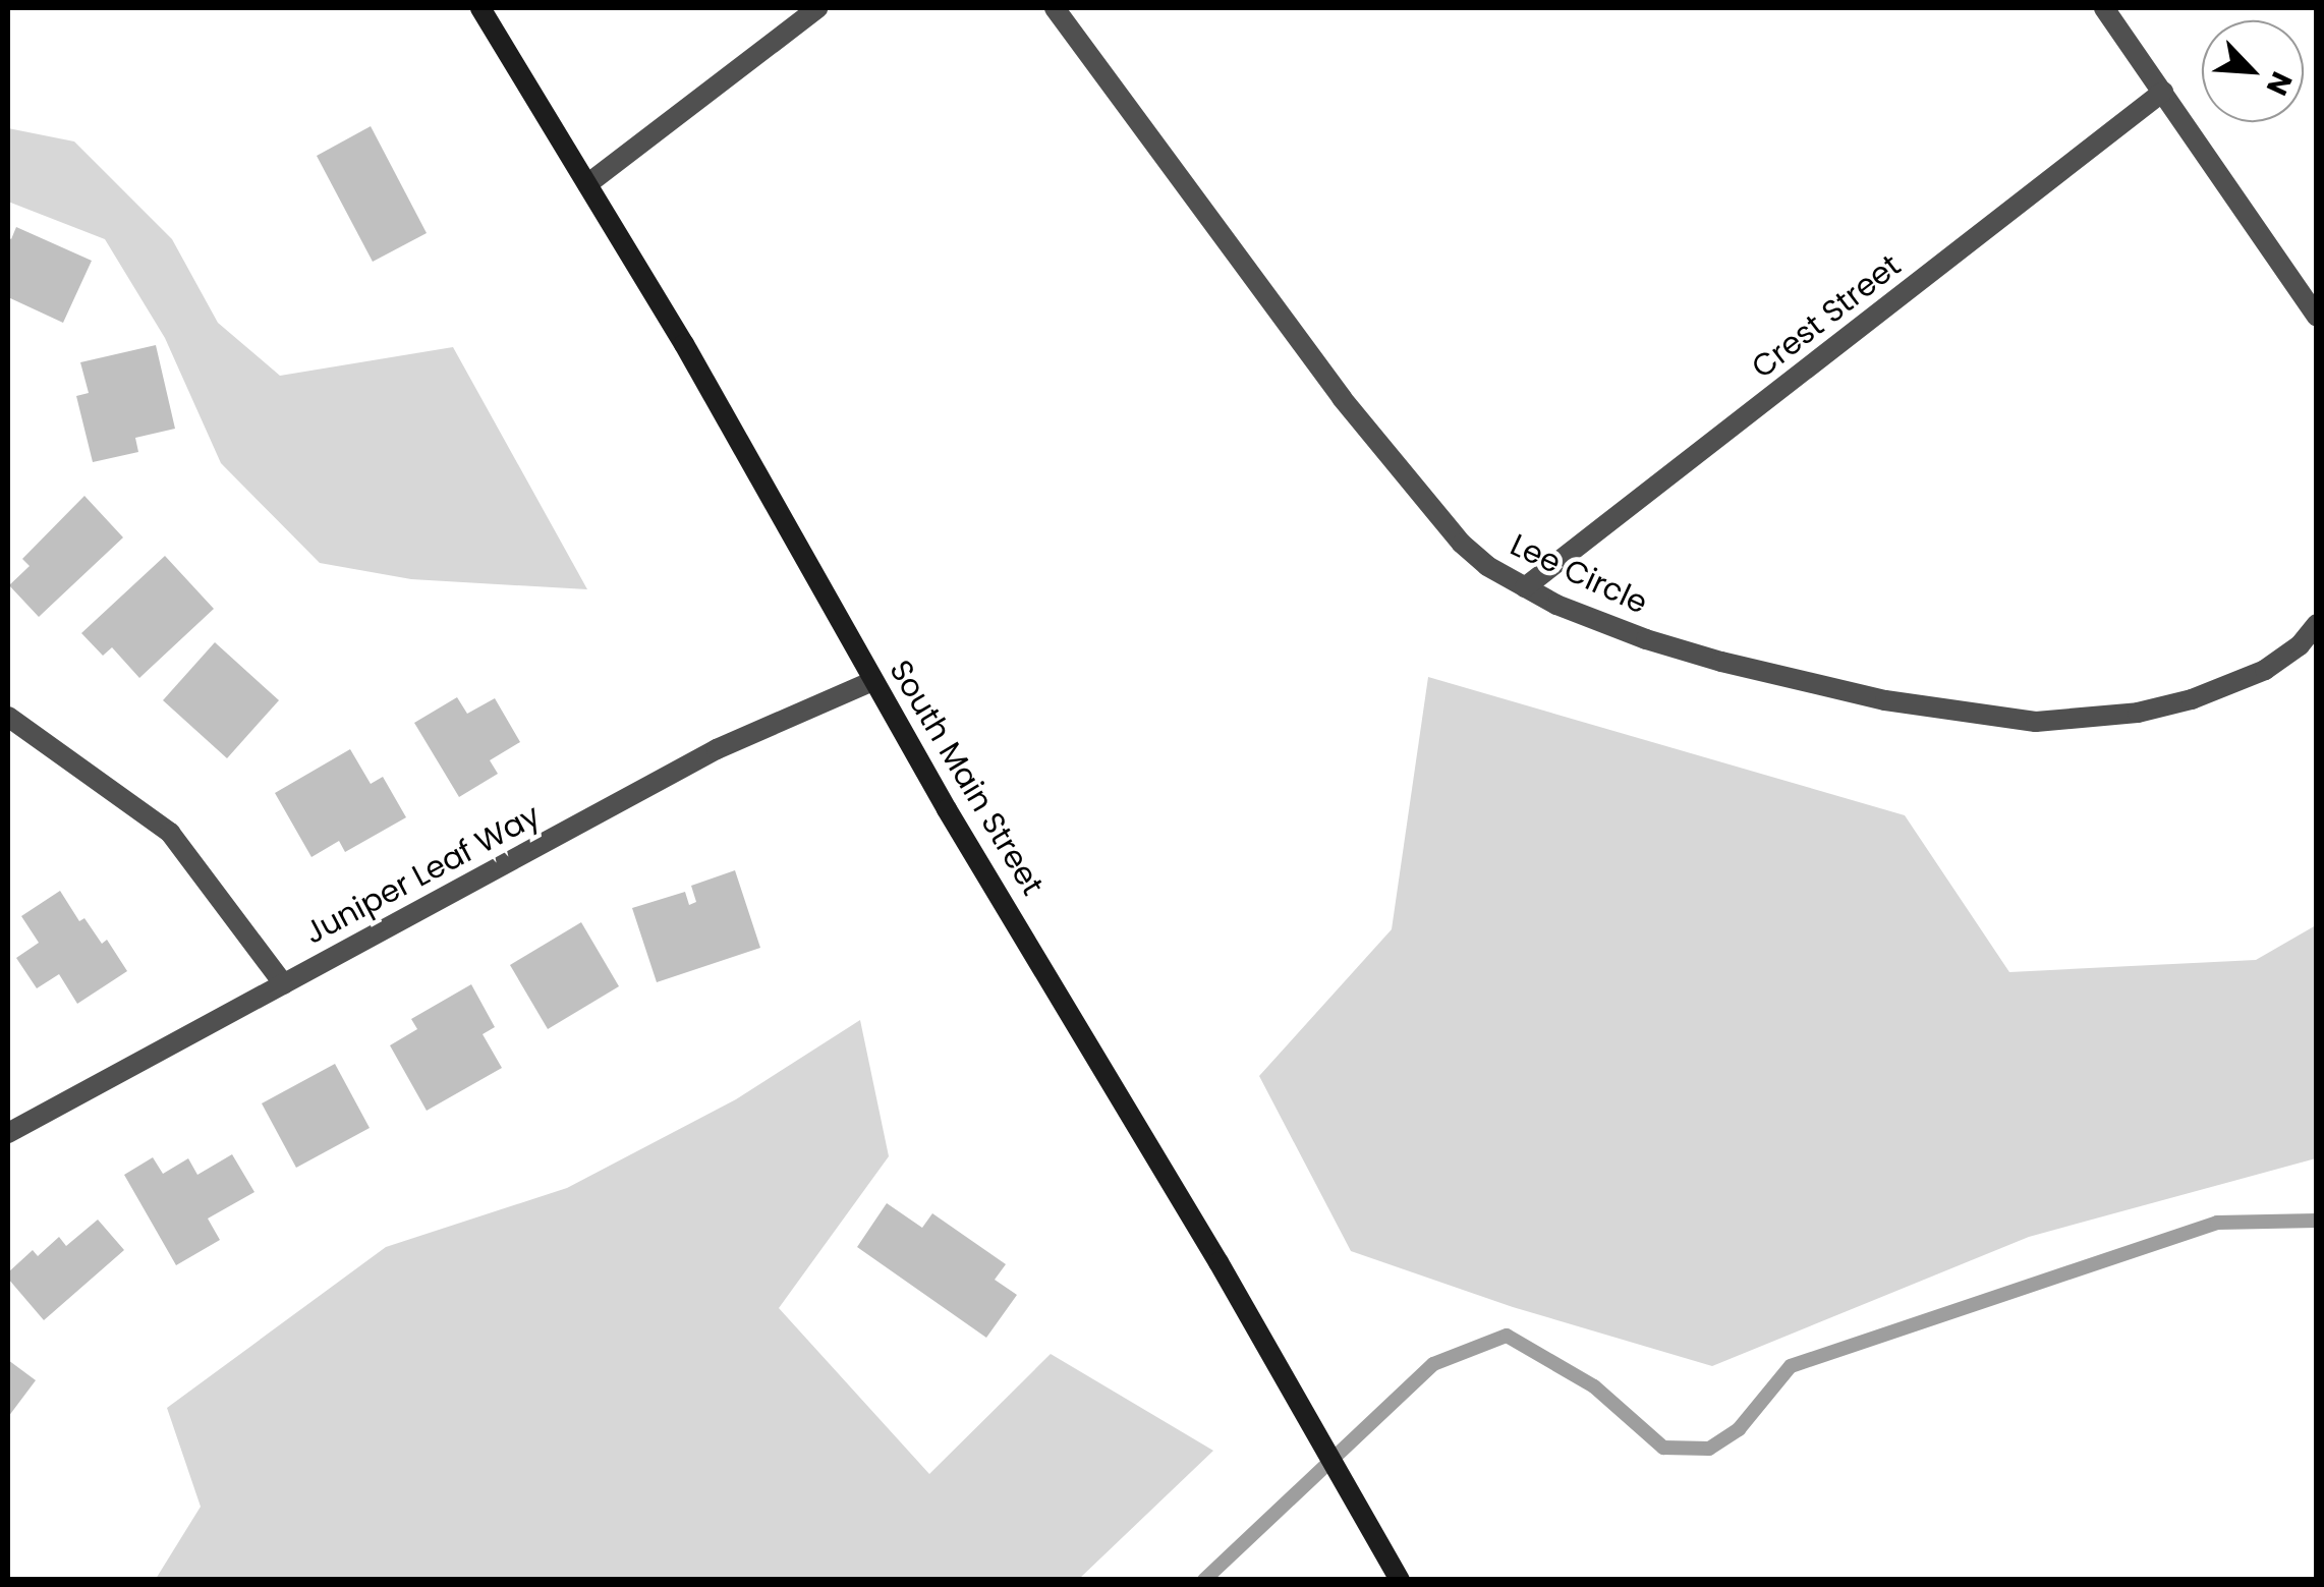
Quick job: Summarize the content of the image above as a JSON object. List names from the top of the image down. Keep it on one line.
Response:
{"streets":{"main road":["South Main Street"],"street":["Crest Street","Lee Circle","Juniper Leaf Way"]},"crossings":[["Crest Street","Lee Circle"],["South Main Street","Juniper Leaf Way"]],"north":"bottom right"}
